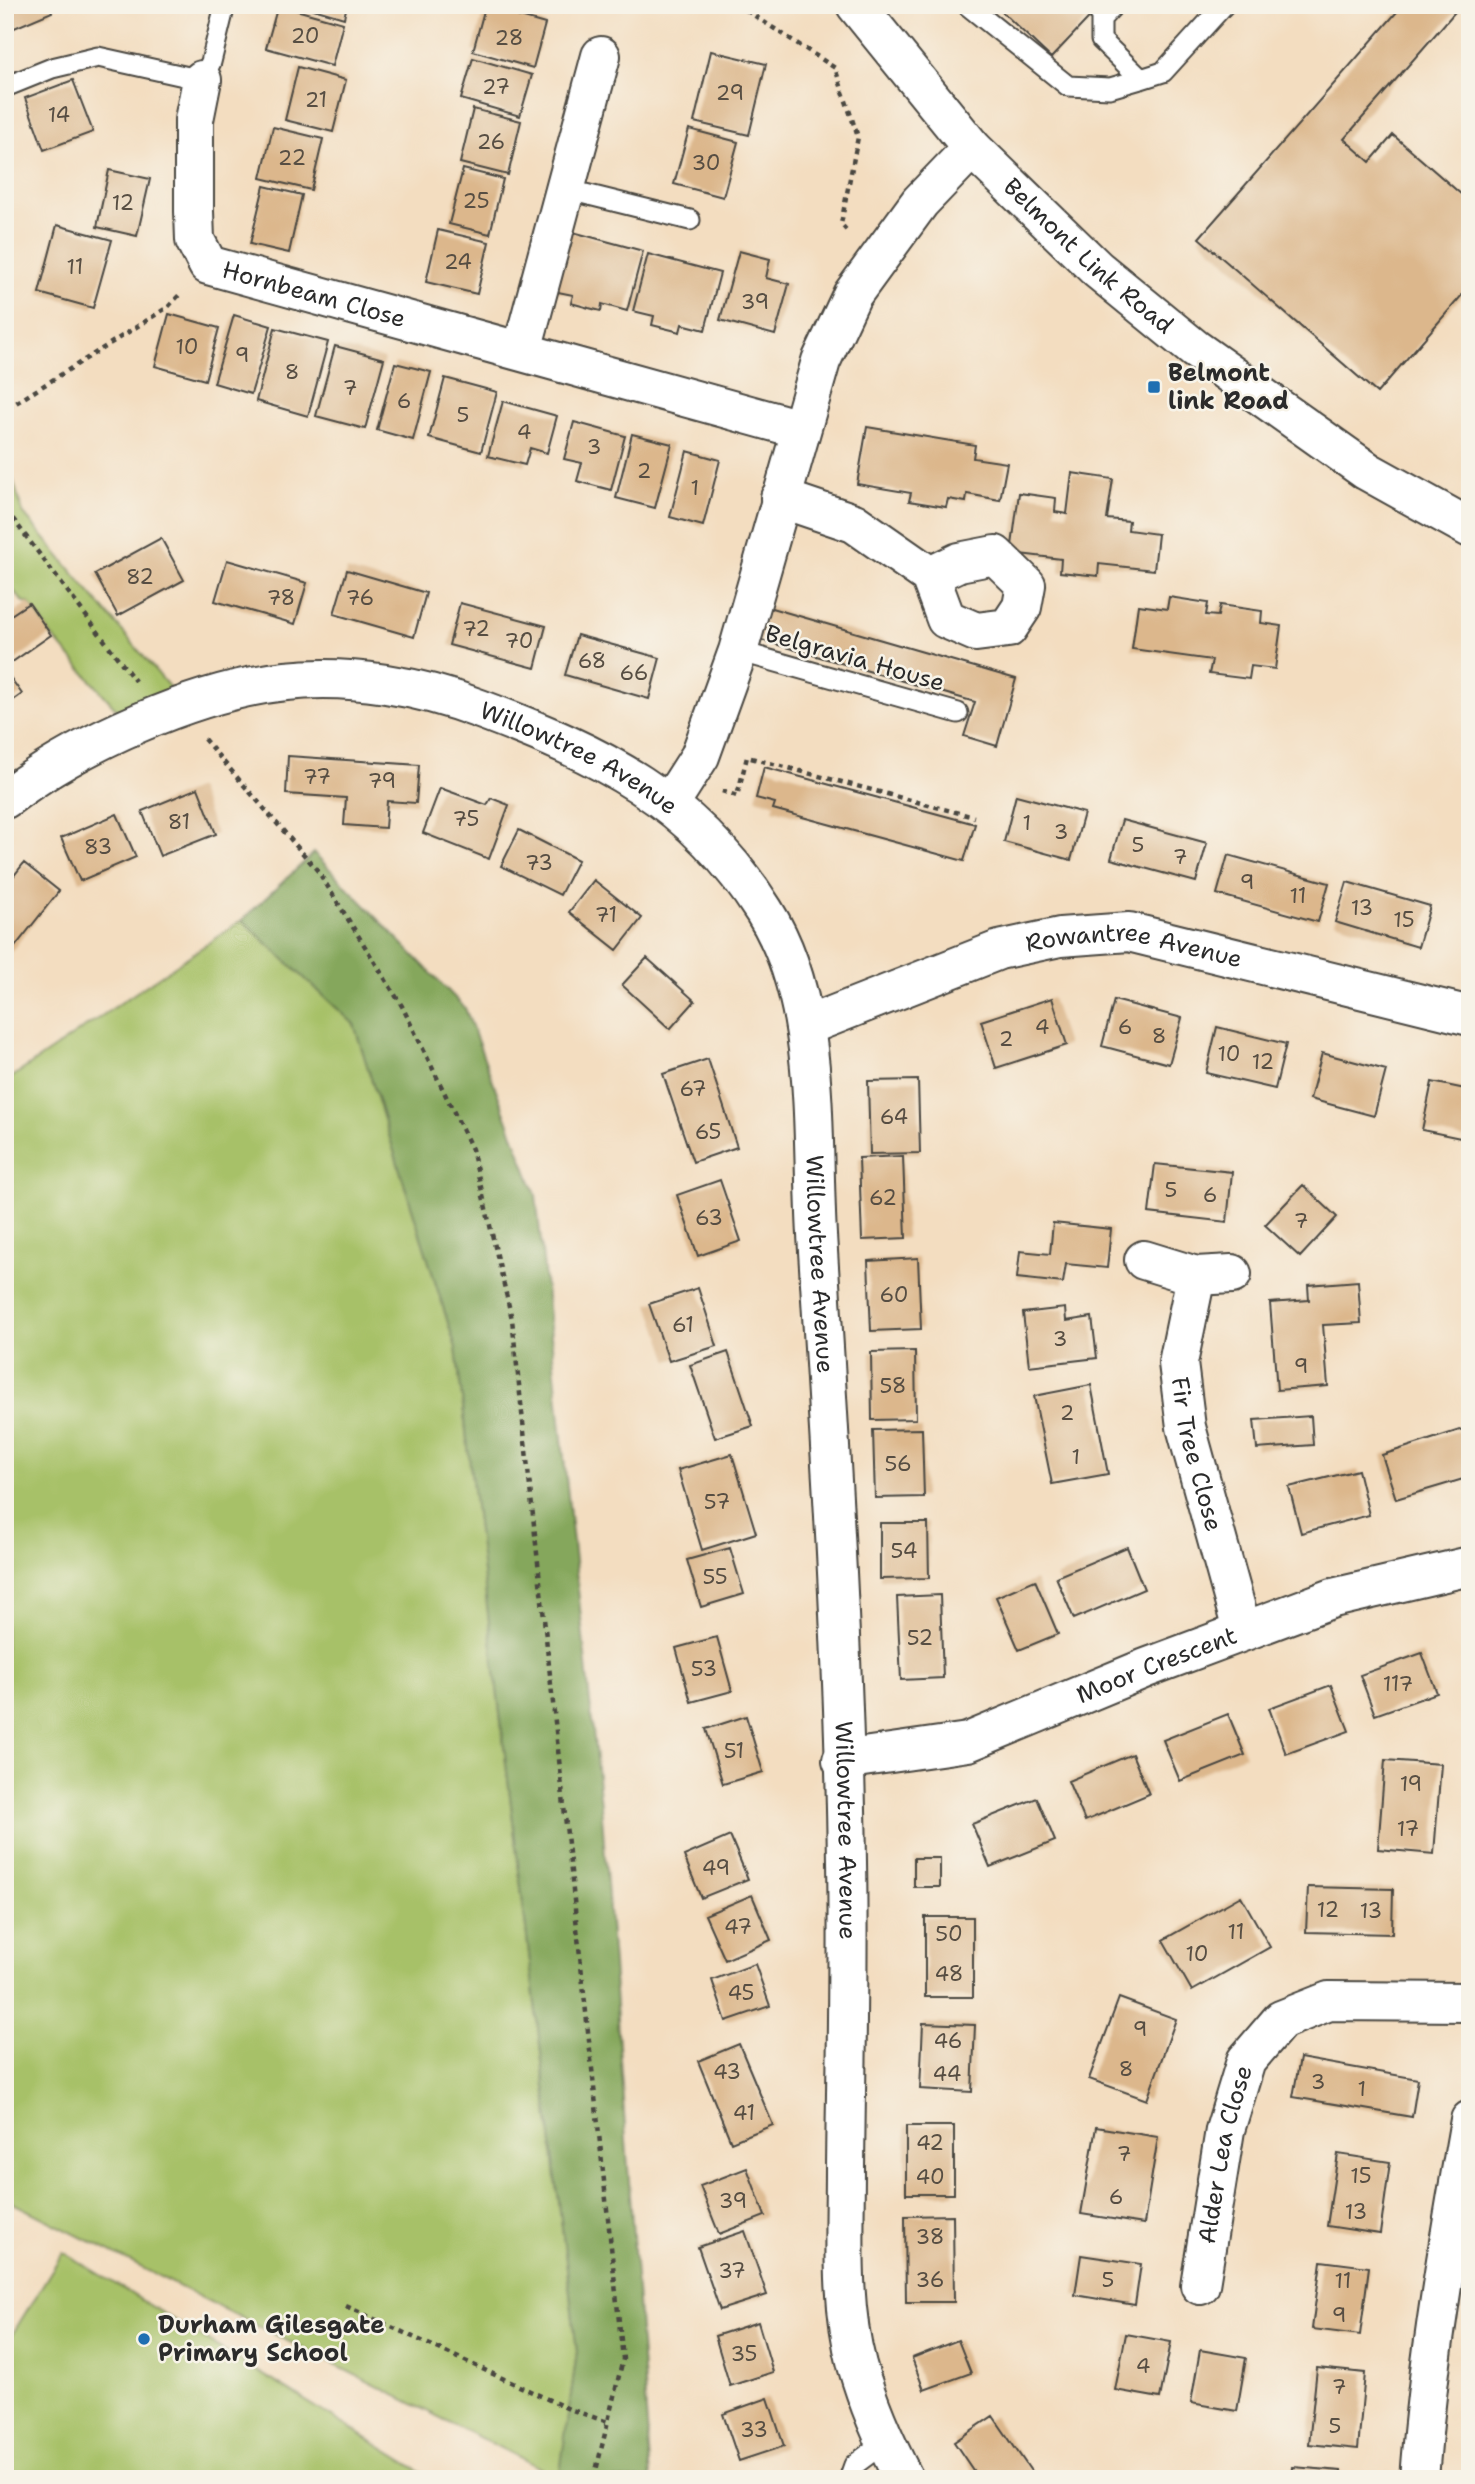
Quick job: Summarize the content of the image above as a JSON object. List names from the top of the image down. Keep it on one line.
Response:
{"streets":{"street":["Belmont Link Road","Hornbeam Close","Willowtree Avenue","Rowantree Avenue","Fir Tree Close","Moor Crescent","Alder Lea Close"],"lane":["Belgravia House"]},"crossings":[["Willowtree Avenue","Rowantree Avenue"],["Willowtree Avenue","Moor Crescent"],["Fir Tree Close","Moor Crescent"]],"places":{"transit":["Belmont link Road"],"other":["Durham Gilesgate Primary School"]},"house_numbers":["20","28","27","29","21","14","26","22","30","25","12","24","11","39","10","9","8","7","6","5","4","3","2","1","82","78","76","72","70","68","66","77","79","75","81","1","3","5","83","7","73","9","11","13","71","15","4","6","8","2","10","12","67","64","65","5","6","62","63","7","60","61","3","9","58","2","1","56","57","54","55","52","53","117","51","19","17","49","12","13","47","11","50","10","48","45","9","46","8","43","44","3","1","41","42","7","15","40","6","39","13","38","37","36","5","11","9","35","4","7","5","33"]}
